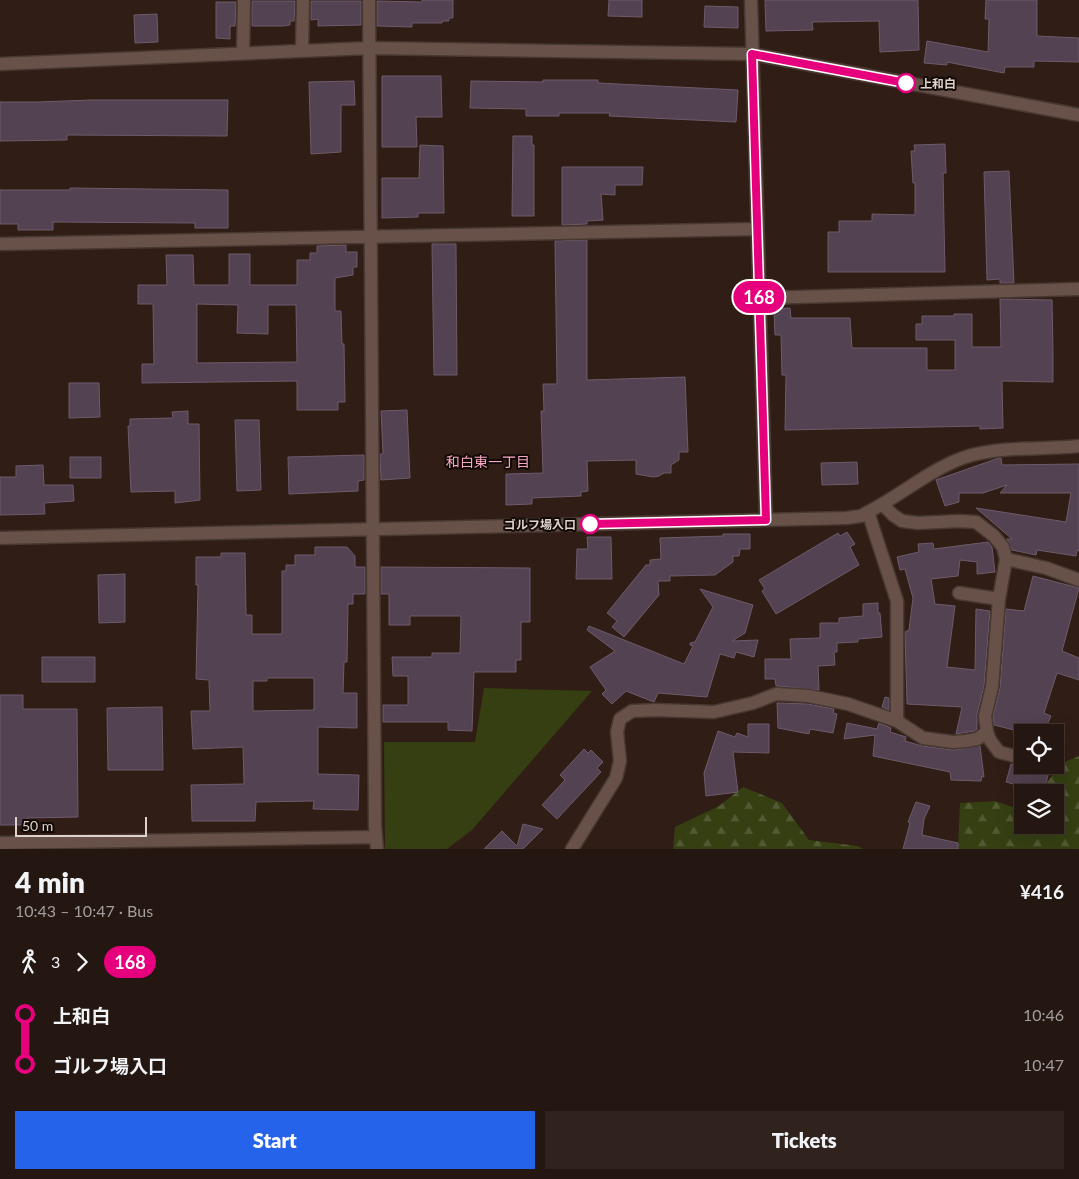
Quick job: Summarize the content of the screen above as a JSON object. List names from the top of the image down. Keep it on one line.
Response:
{"districts":["和白東一丁目"],"places":["上和白","ゴルフ場入口"],"lines":["bus line 168"],"scale_bar":"50 m","page":{"on_map":"168","scale":"50 m","heading":["4 min","10:43 – 10:47 · Bus","¥416"],"legs":["3","168"],"list":[{"name":"上和白","value":"10:46"},{"name":"ゴルフ場入口","value":"10:47"}],"buttons":["Start","Tickets"]}}
